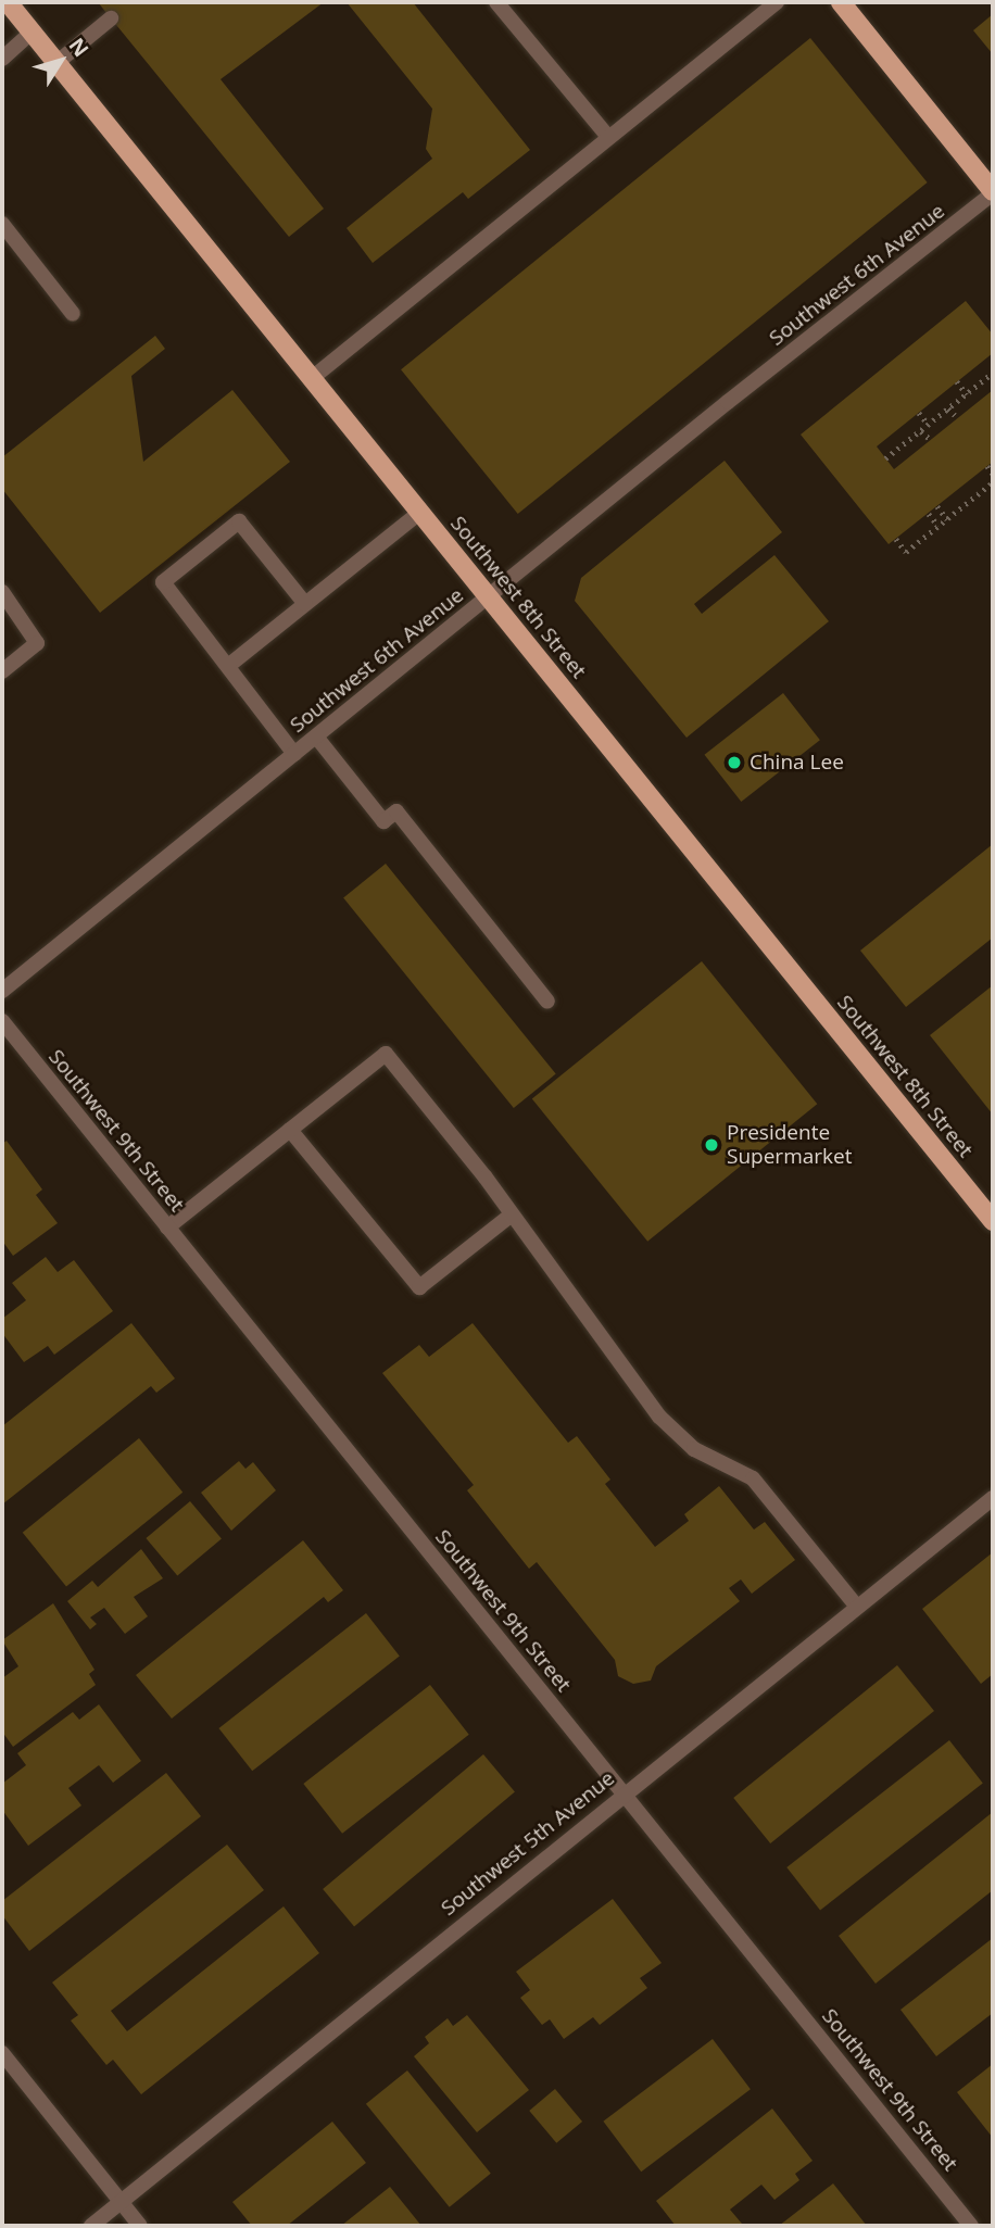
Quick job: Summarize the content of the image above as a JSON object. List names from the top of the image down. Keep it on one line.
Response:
{"streets":{"main road":["Southwest 8th Street"],"street":["Southwest 6th Avenue","Southwest 9th Street","Southwest 5th Avenue"]},"crossings":[["Southwest 6th Avenue","Southwest 8th Street"],["Southwest 9th Street","Southwest 5th Avenue"]],"places":["China Lee","Presidente Supermarket"],"north":"top right"}
